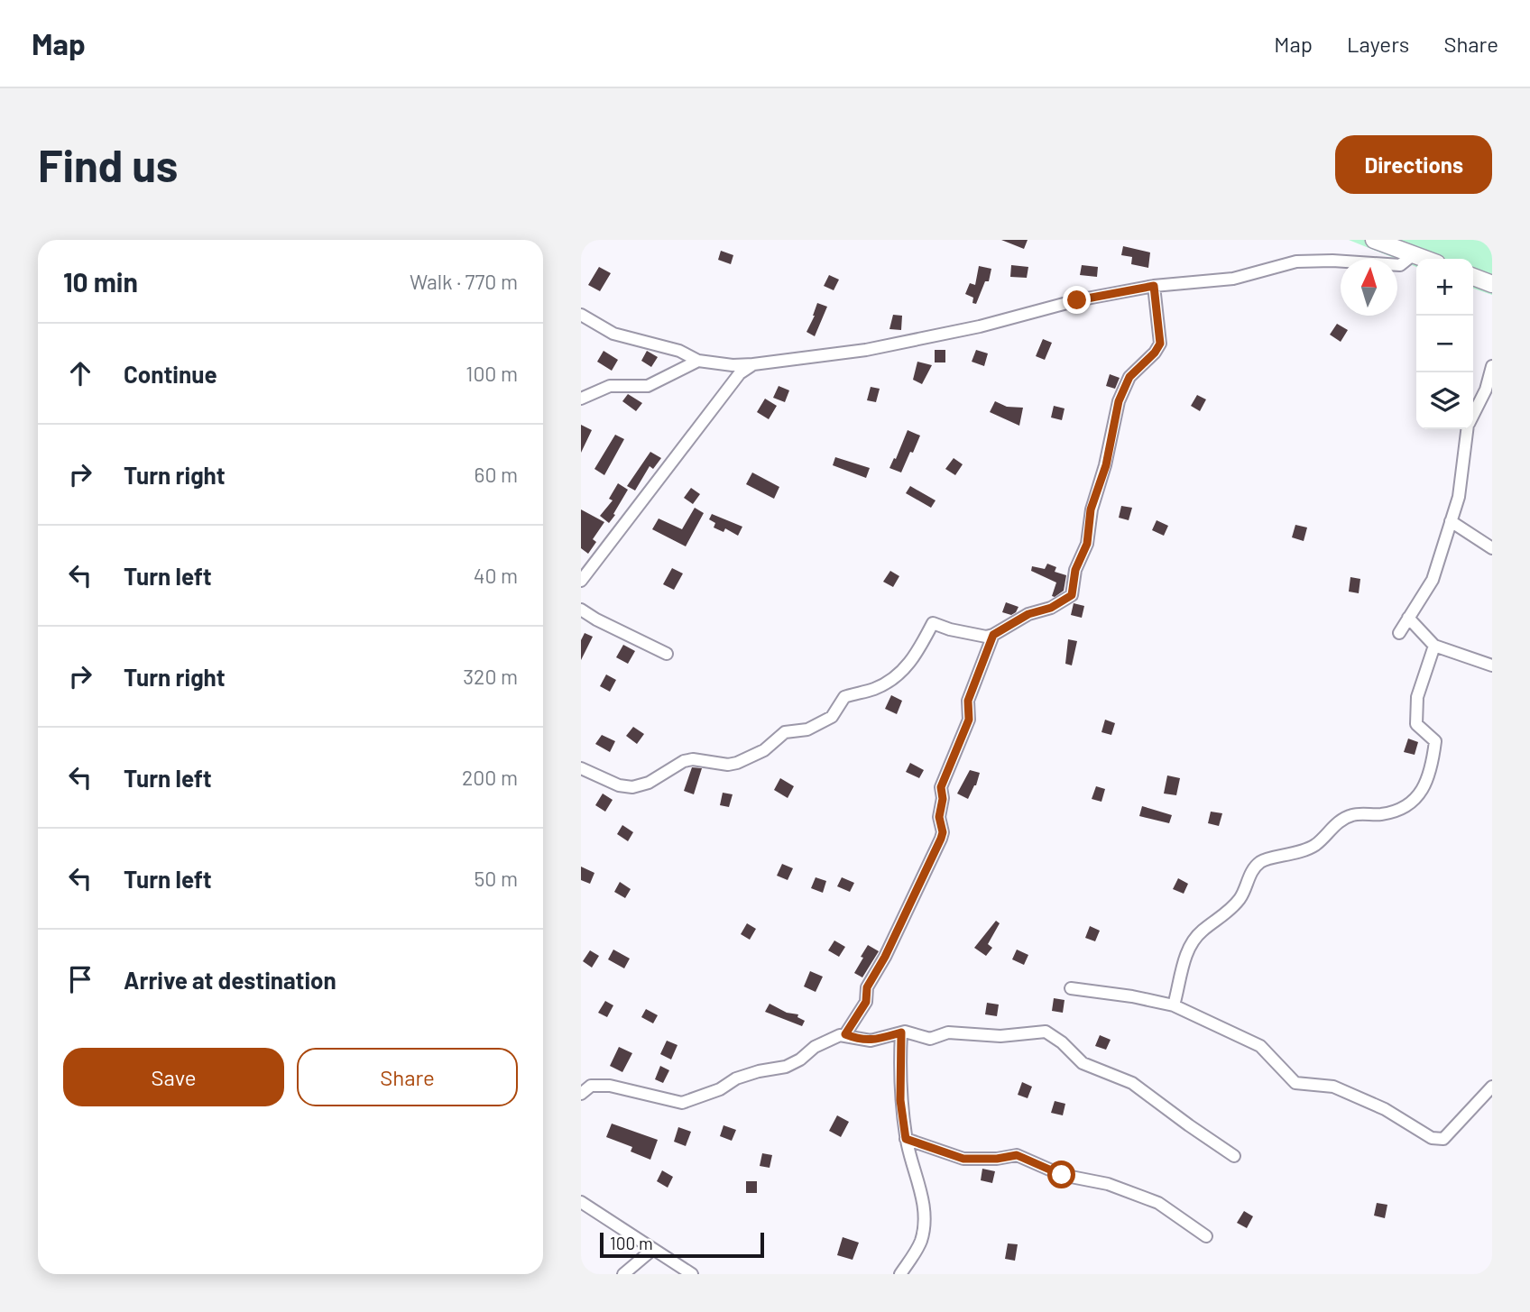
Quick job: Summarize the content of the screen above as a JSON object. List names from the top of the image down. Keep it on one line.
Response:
{"scale_bar":"100 m","north":"top","page":{"header":"Map","nav":["Map","Layers","Share"],"buttons":["Directions",["Save","Share"]],"title":"Find us","heading":["10 min","Walk · 770 m"],"map_buttons":["+","−"],"list":[["Continue","100 m"],["Turn right","60 m"],["Turn left","40 m"],["Turn right","320 m"],["Turn left","200 m"],["Turn left","50 m"],"Arrive at destination"],"scale":"100 m"}}
